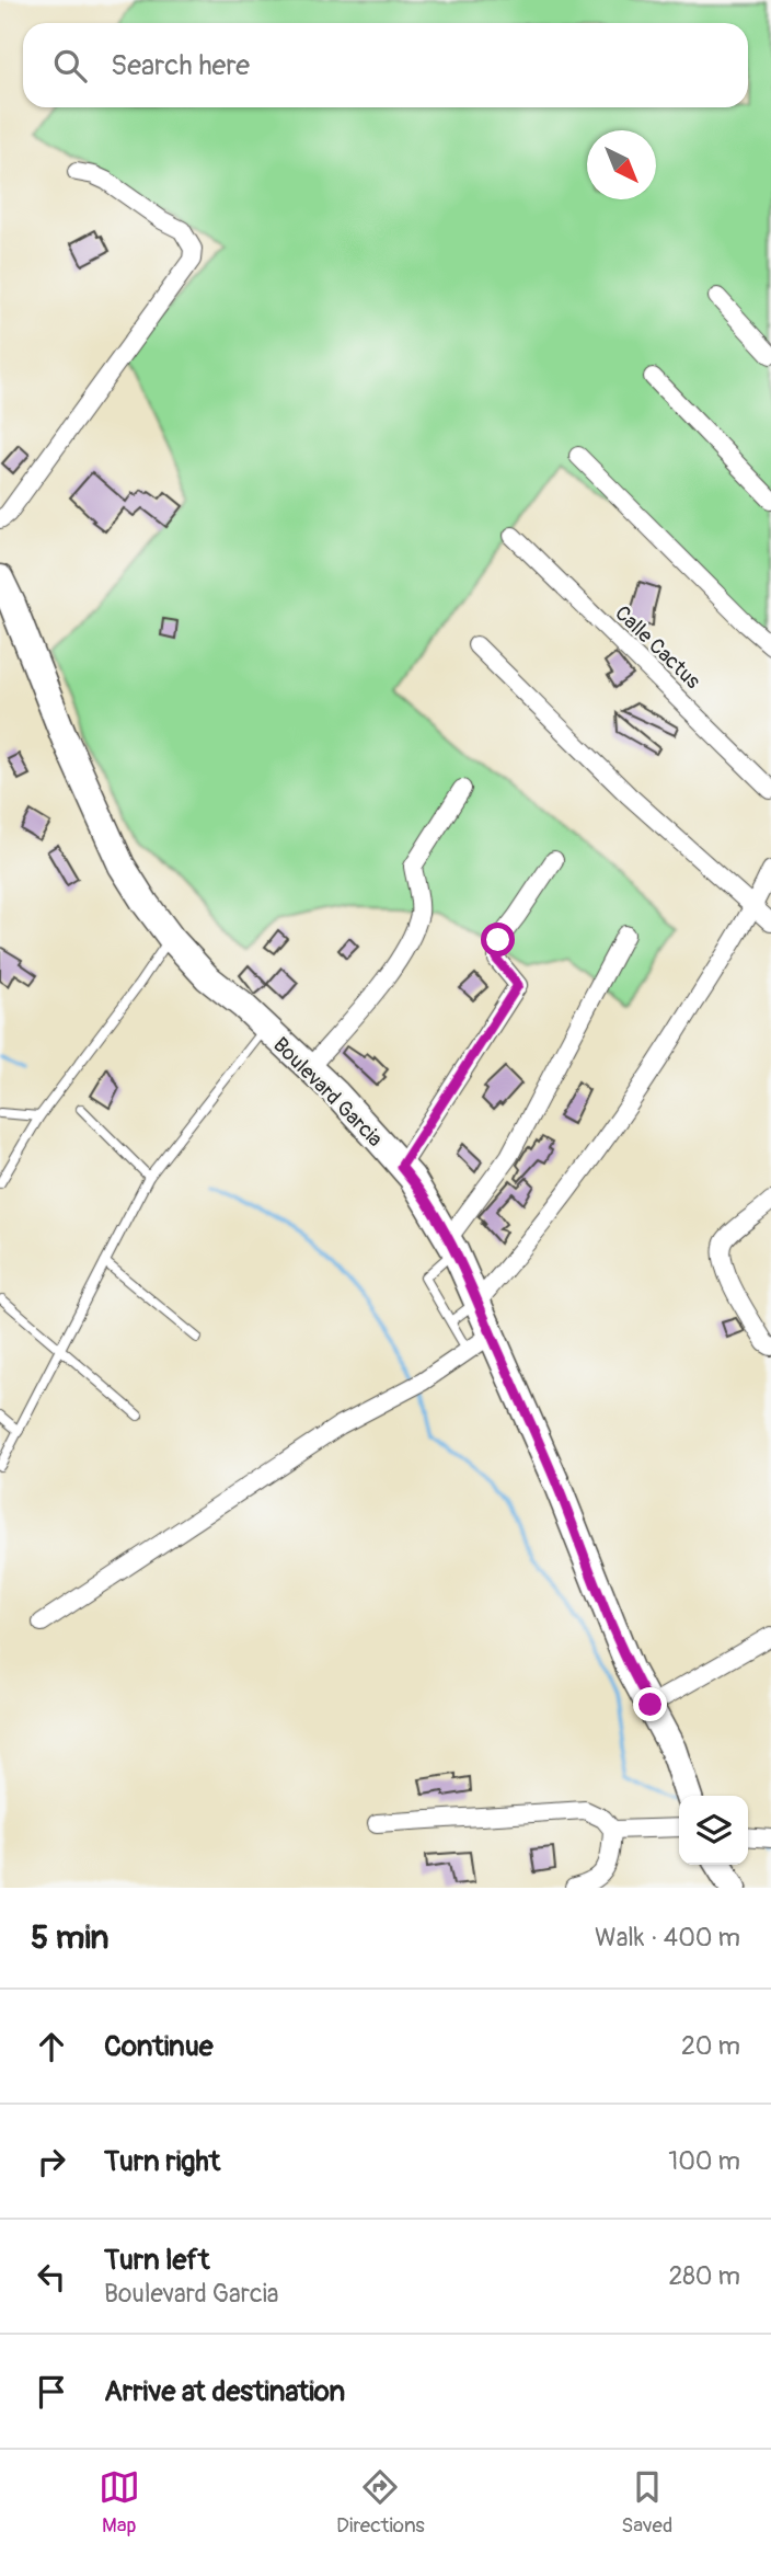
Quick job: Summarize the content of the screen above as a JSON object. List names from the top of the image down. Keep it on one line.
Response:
{"streets":{"main road":["Boulevard Garcia"],"street":["Calle Cactus"]},"north":"bottom right","page":{"search":"Search here","heading":["5 min","Walk · 400 m"],"list":[["Continue","20 m"],["Turn right","100 m"],["Turn left","Boulevard Garcia","280 m"],"Arrive at destination"],"nav":["Map","Directions","Saved"]}}
